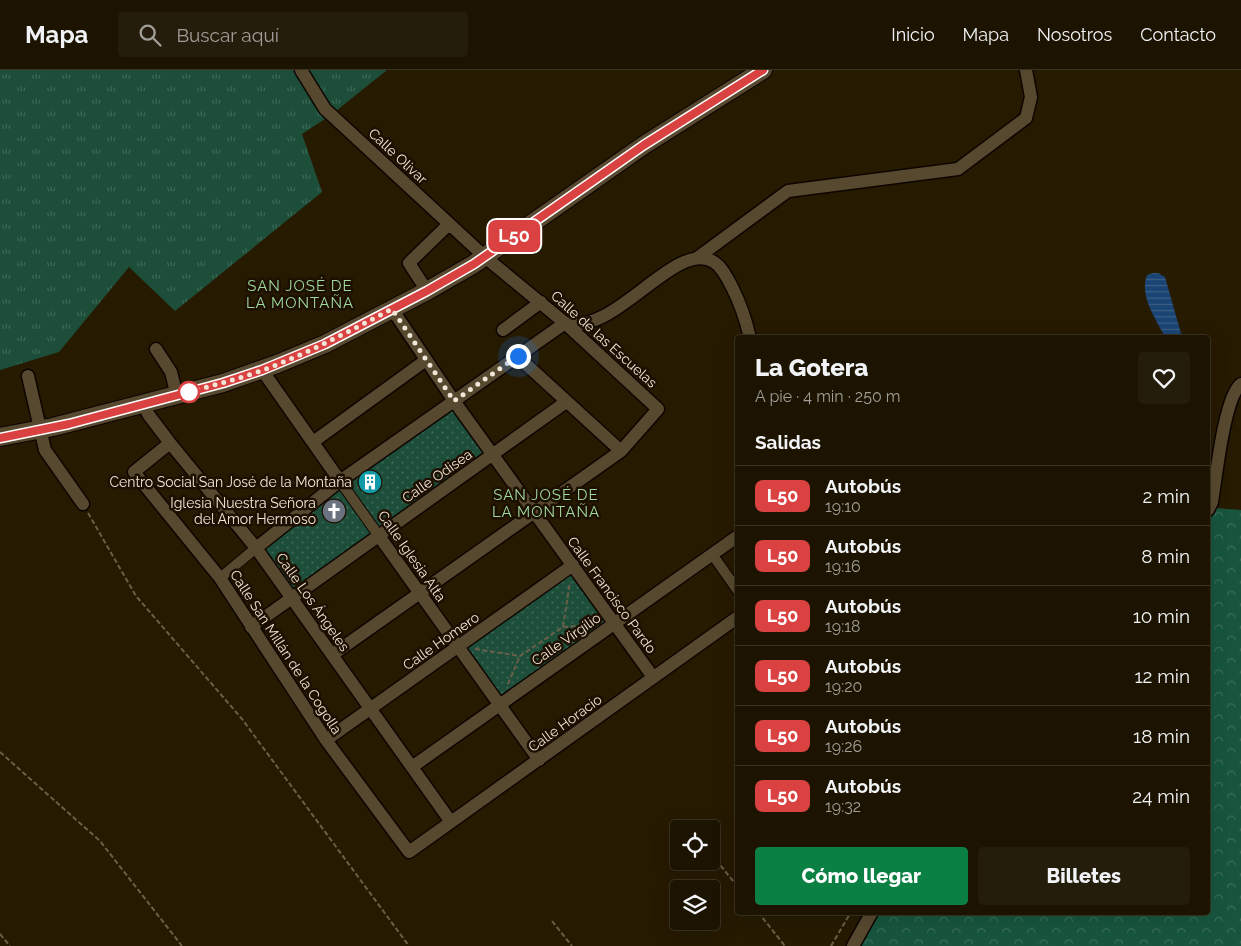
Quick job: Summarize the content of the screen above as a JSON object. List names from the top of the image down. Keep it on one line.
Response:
{"streets":{"street":["Calle Olivar","Calle de las Escuelas","Calle Odisea","Calle Iglesia Alta","Calle Francisco Pardo","Calle Los Ángeles","Calle Virgilio","Calle Homero","Calle San Millán de la Cogolla","Calle Horacio"]},"crossings":[["Calle Olivar","Calle de las Escuelas"],["Calle Odisea","Calle Iglesia Alta"],["Calle Odisea","Calle Francisco Pardo"],["Calle Odisea","Calle Los Ángeles"],["Calle Odisea","Calle San Millán de la Cogolla"],["Calle Iglesia Alta","Calle Virgilio"],["Calle Iglesia Alta","Calle Homero"],["Calle Iglesia Alta","Calle Horacio"],["Calle Francisco Pardo","Calle Virgilio"],["Calle Francisco Pardo","Calle Homero"],["Calle Francisco Pardo","Calle Horacio"],["Calle Los Ángeles","Calle Virgilio"],["Calle Los Ángeles","Calle Homero"],["Calle Los Ángeles","Calle San Millán de la Cogolla"],["Calle Los Ángeles","Calle Horacio"],["Calle Homero","Calle San Millán de la Cogolla"],["Calle San Millán de la Cogolla","Calle Horacio"]],"districts":["SAN JOSÉ DE LA MONTAÑA","SAN JOSÉ DE LA MONTAÑA"],"places":{"building":["Centro Social San José de la Montaña"],"church":["Iglesia Nuestra Señora del Amor Hermoso"]},"lines":["bus line L50"],"page":{"header":"Mapa","search":"Buscar aquí","nav":["Inicio","Mapa","Nosotros","Contacto"],"on_map":"L50","heading":[["La Gotera","A pie · 4 min · 250 m"],"Salidas"],"list":[{"mark":"L50","name":"Autobús","note":"19:10","value":"2 min"},{"mark":"L50","name":"Autobús","note":"19:16","value":"8 min"},{"mark":"L50","name":"Autobús","note":"19:18","value":"10 min"},{"mark":"L50","name":"Autobús","note":"19:20","value":"12 min"},{"mark":"L50","name":"Autobús","note":"19:26","value":"18 min"},{"mark":"L50","name":"Autobús","note":"19:32","value":"24 min"}],"buttons":["Cómo llegar","Billetes"]}}
